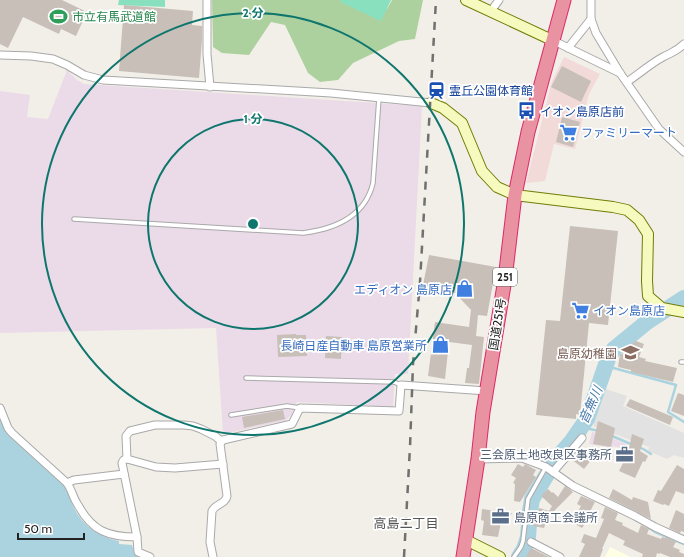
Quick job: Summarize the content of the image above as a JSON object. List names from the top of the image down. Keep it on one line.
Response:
{"streets":{"highway":["251","国道251号"]},"districts":["高島二丁目"],"water":["音無川"],"places":{"sports":["市立有馬武道館"],"station":["霊丘公園体育館"],"bus stop":["イオン島原店前"],"supermarket":["ファミリーマート","イオン島原店"],"shop":["エディオン 島原店","長崎日産自動車 島原営業所"],"school or university":["島原幼稚園"],"office":["三会原土地改良区事務所","島原商工会議所"]},"scale_bar":"50 m","rings":["2 分","1 分"]}
